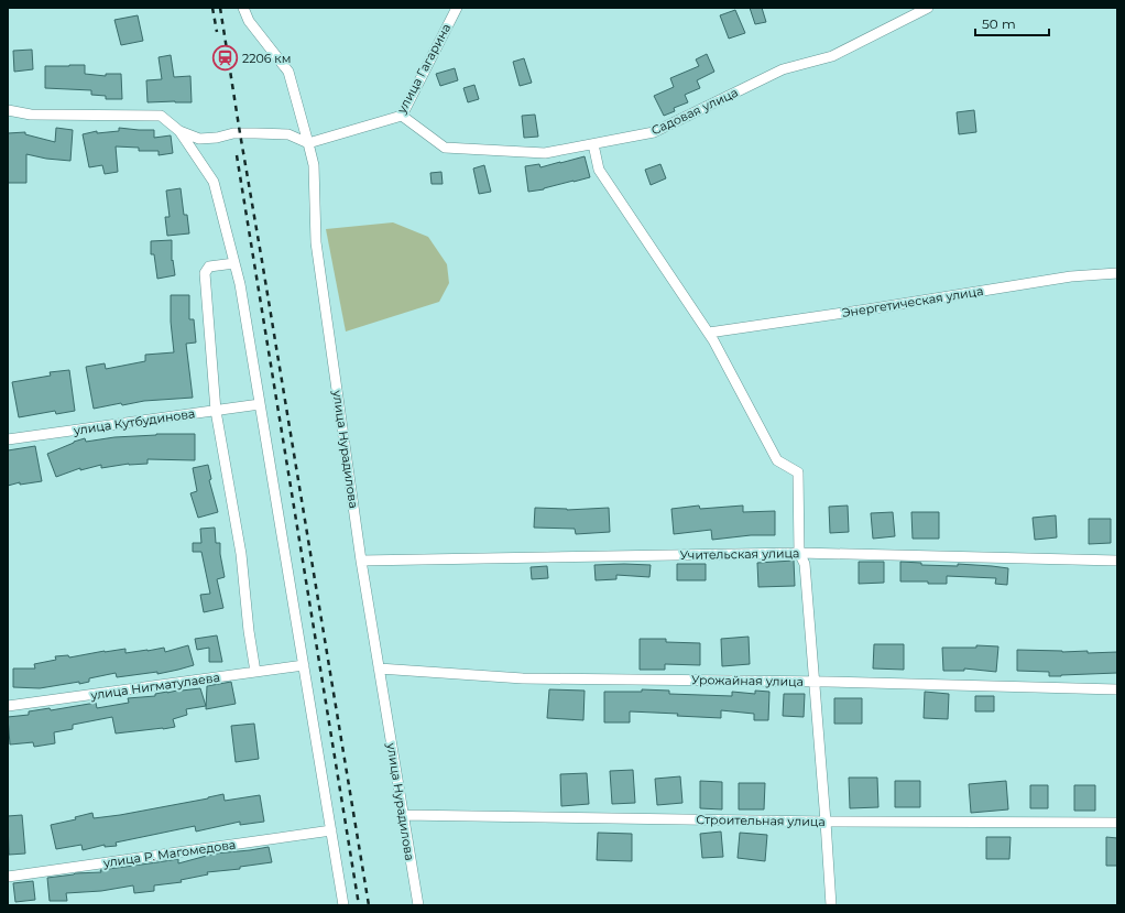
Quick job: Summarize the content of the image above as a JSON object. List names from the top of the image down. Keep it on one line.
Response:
{"streets":{"street":["улица Гагарина","Садовая улица","Энергетическая улица","улица Кутбудинова","улица Нурадилова","Учительская улица","Урожайная улица","улица Нигматулаева","Строительная улица","улица Р. Магомедова"]},"crossings":[["улица Гагарина","Садовая улица"],["улица Гагарина","улица Нурадилова"],["улица Нурадилова","Учительская улица"],["улица Нурадилова","Урожайная улица"],["улица Нурадилова","Строительная улица"]],"places":{"station":["2206 км"]},"scale_bar":"50 m"}
